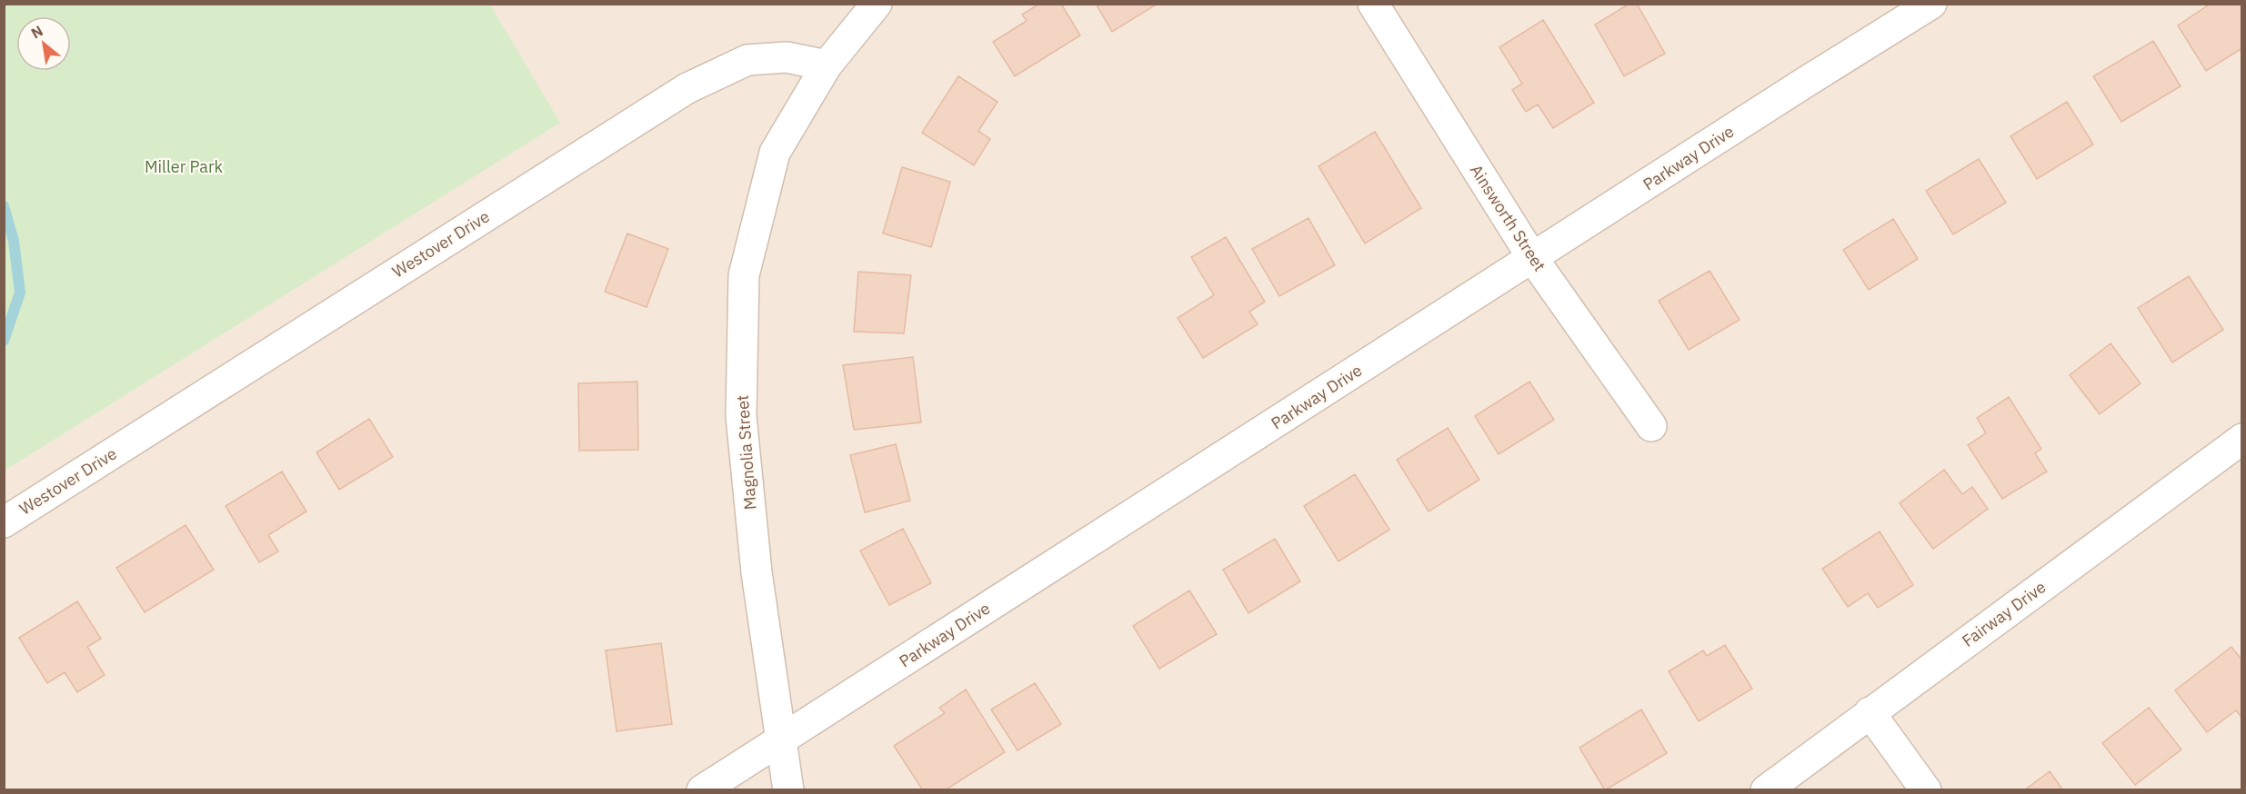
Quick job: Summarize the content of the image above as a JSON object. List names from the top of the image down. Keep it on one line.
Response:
{"streets":{"street":["Parkway Drive","Ainsworth Street","Westover Drive","Magnolia Street","Fairway Drive"]},"crossings":[["Parkway Drive","Ainsworth Street"],["Parkway Drive","Magnolia Street"],["Westover Drive","Magnolia Street"]],"parks":["Miller Park"],"north":"top left"}
